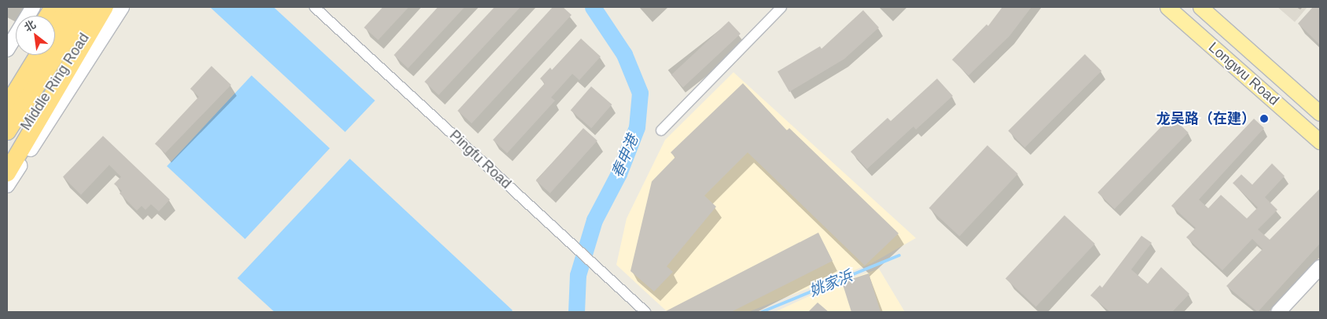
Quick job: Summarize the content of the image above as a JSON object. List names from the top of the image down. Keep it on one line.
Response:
{"streets":{"highway":["Middle Ring Road"],"main road":["Longwu Road"],"street":["Pingfu Road"]},"water":["春申港","姚家浜"],"places":["龙吴路（在建）"],"north":"top left"}
